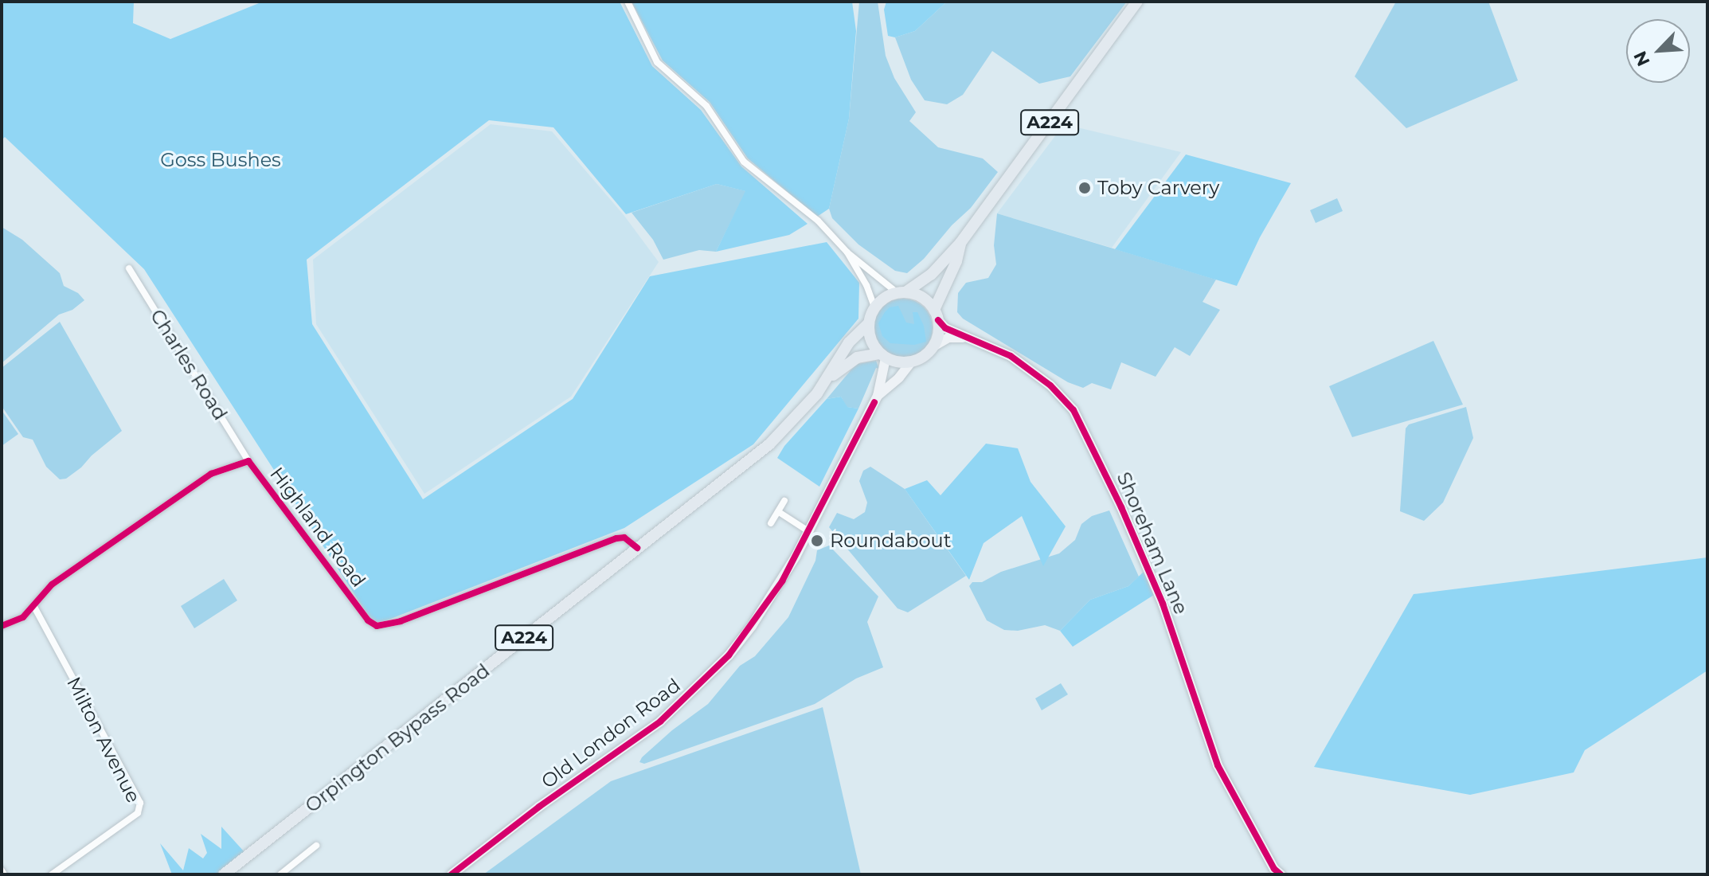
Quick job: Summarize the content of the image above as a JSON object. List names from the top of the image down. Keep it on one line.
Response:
{"streets":{"main road":["A224","Orpington Bypass Road"],"street":["Charles Road","Highland Road","Shoreham Lane","Old London Road","Milton Avenue"]},"crossings":[["A224","Shoreham Lane"],["A224","Old London Road"],["A224","Orpington Bypass Road"],["Charles Road","Highland Road"],["Highland Road","Orpington Bypass Road"],["Highland Road","Milton Avenue"],["Shoreham Lane","Old London Road"],["Shoreham Lane","Orpington Bypass Road"],["Old London Road","Orpington Bypass Road"]],"parks":["Goss Bushes"],"places":["Toby Carvery","Roundabout"],"north":"bottom left"}
